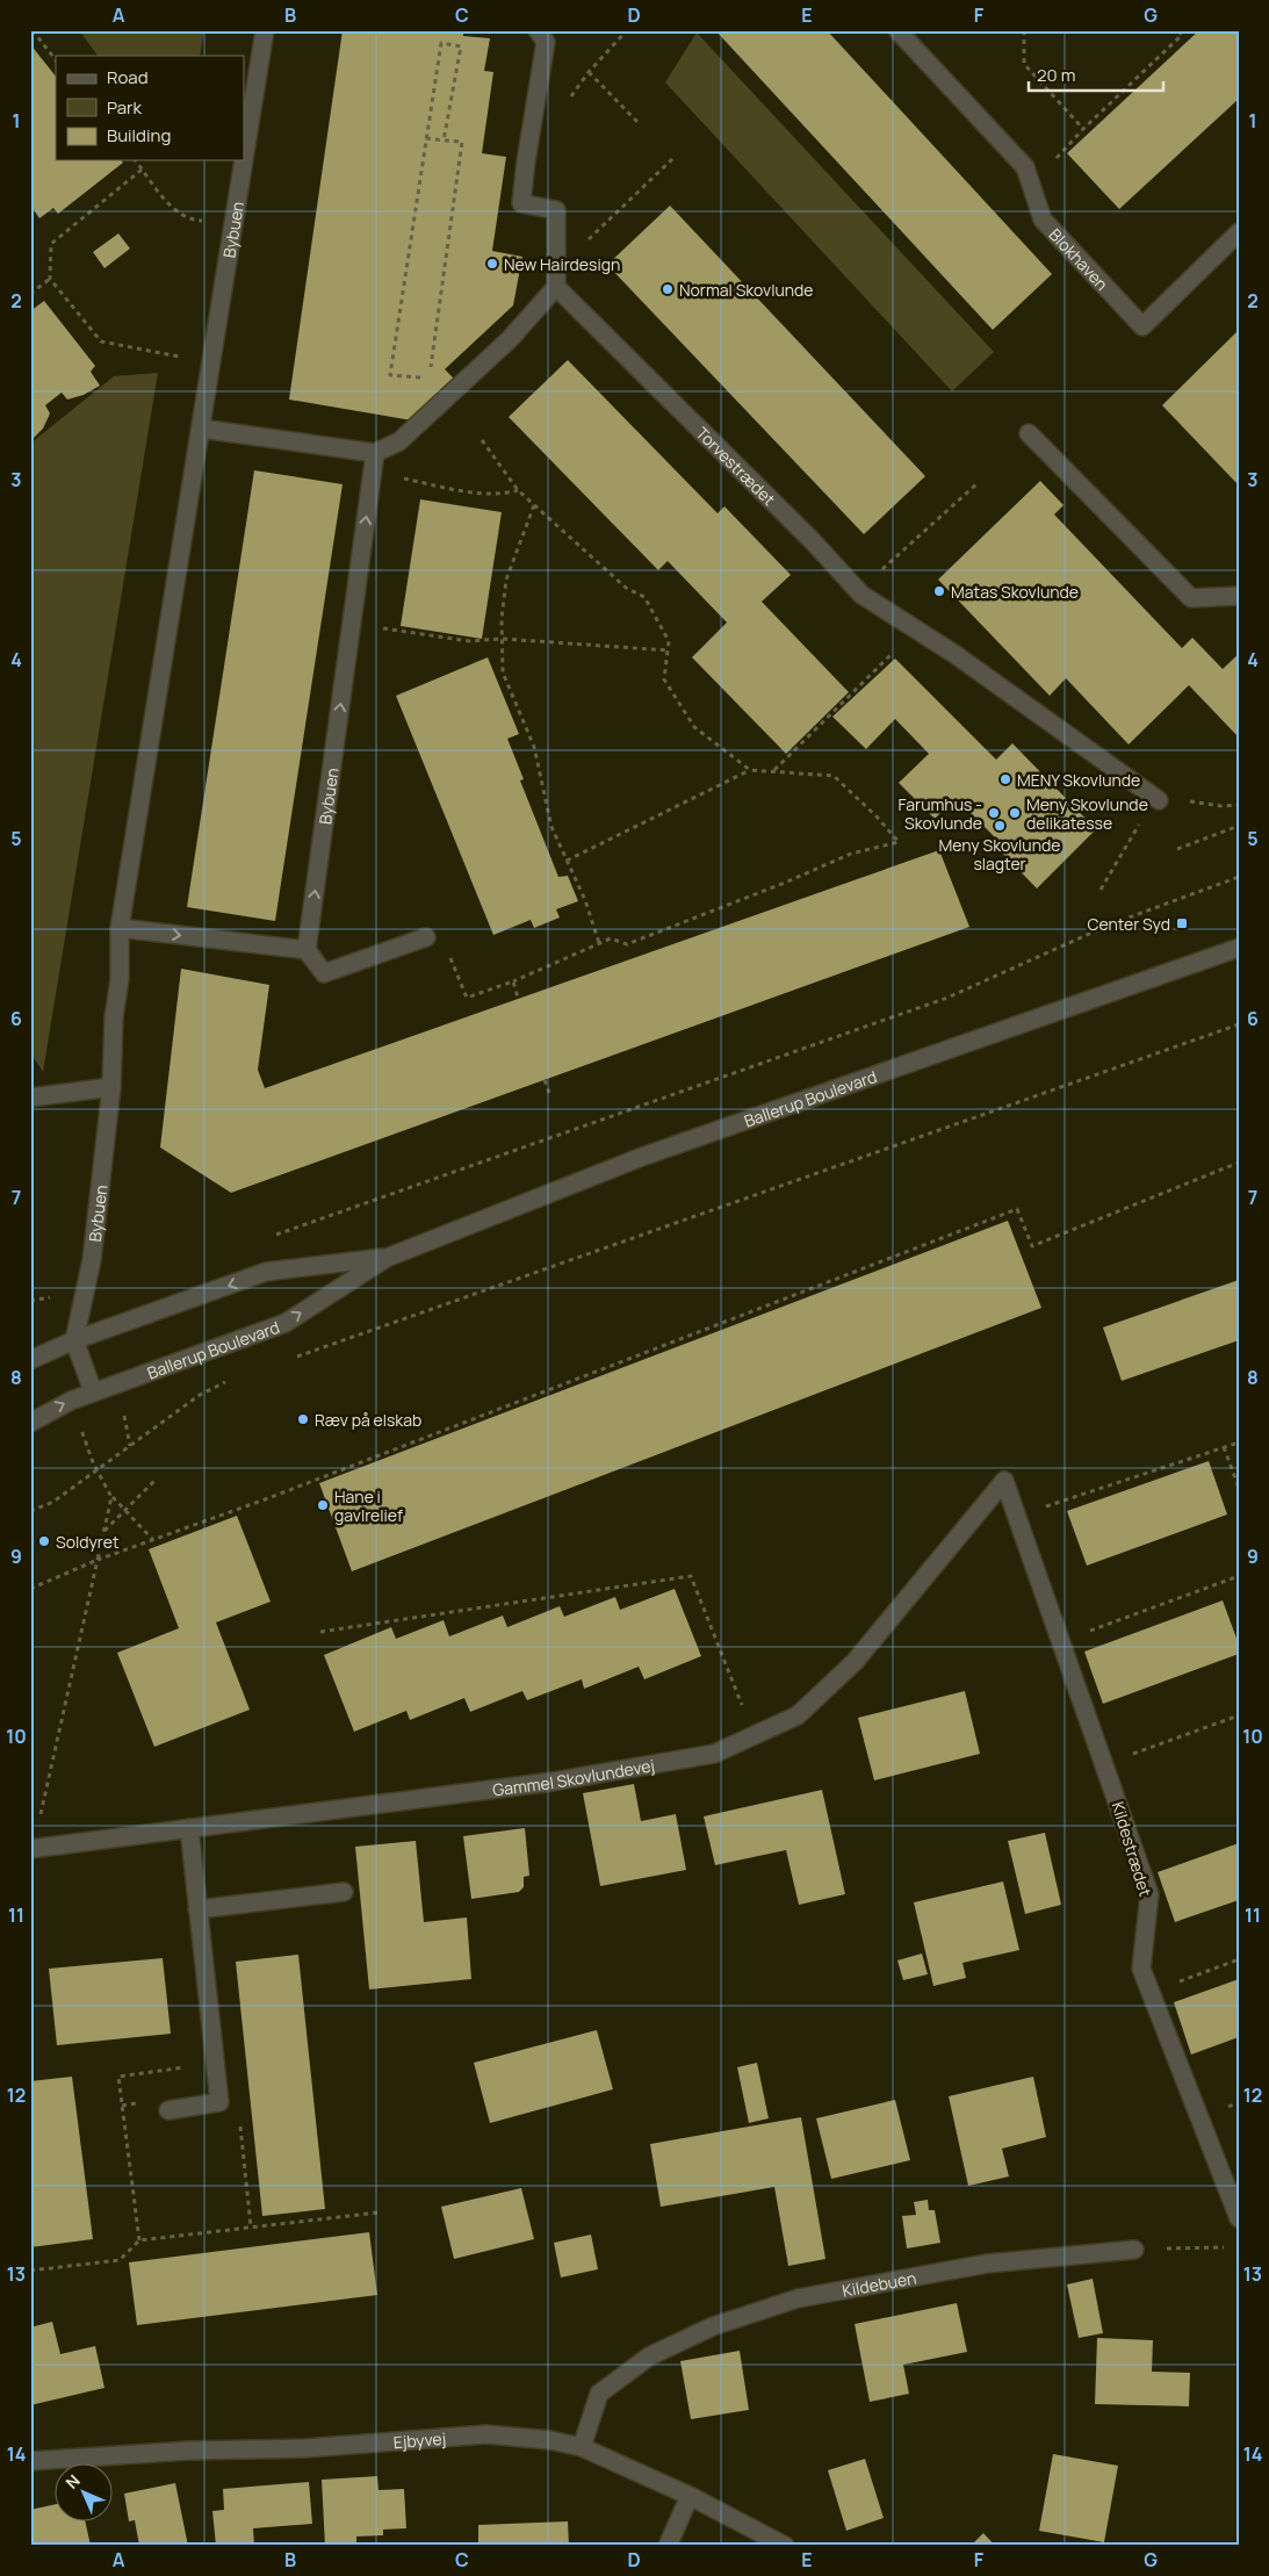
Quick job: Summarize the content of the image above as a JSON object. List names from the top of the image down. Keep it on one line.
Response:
{"streets":{"street":["Bybuen","Blokhaven","Torvestrædet","Ballerup Boulevard","Gammel Skovlundevej","Kildestrædet","Kildebuen","Ejbyvej"]},"crossings":[["Bybuen","Ballerup Boulevard"],["Gammel Skovlundevej","Kildestrædet"],["Kildebuen","Ejbyvej"]],"places":{"other":["New Hairdesign","Normal Skovlunde","Matas Skovlunde","MENY Skovlunde","Farumhus - Skovlunde","Meny Skovlunde delikatesse","Meny Skovlunde slagter","Ræv på elskab","Hane i gavlrelief","Soldyret"],"transit":["Center Syd"]},"legend":["Road","Park","Building"],"scale_bar":"20 m","north":"top left","grid":{"columns":["A","B","C","D","E","F","G"],"rows":["1","2","3","4","5","6","7","8","9","10","11","12","13","14"]}}
